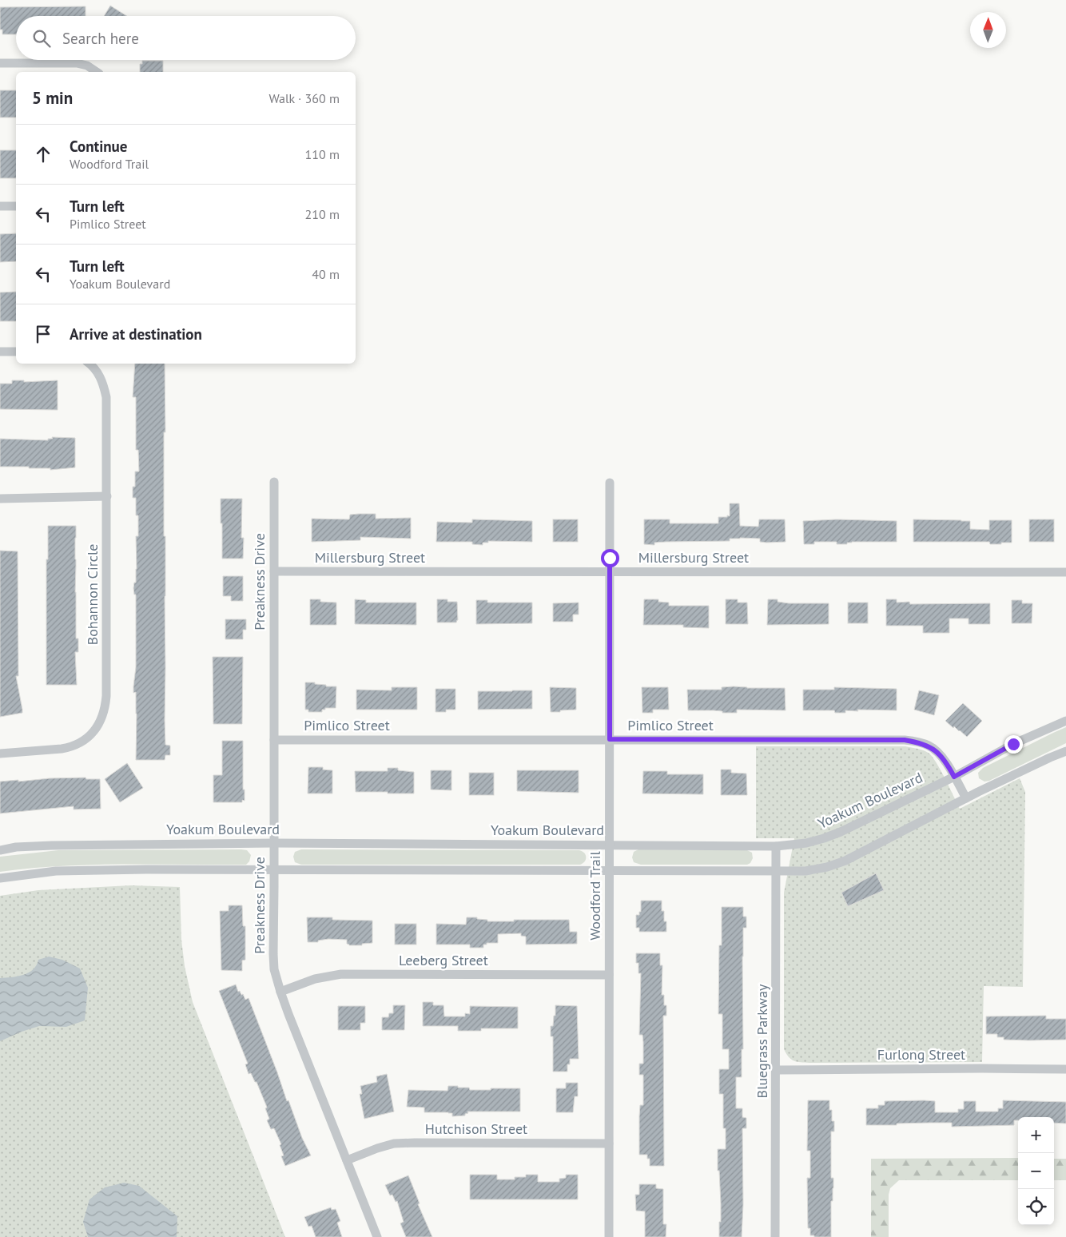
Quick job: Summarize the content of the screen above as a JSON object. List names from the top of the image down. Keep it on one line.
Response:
{"streets":{"street":["Millersburg Street","Preakness Drive","Bohannon Circle","Pimlico Street","Yoakum Boulevard","Woodford Trail","Leeberg Street","Bluegrass Parkway","Furlong Street","Hutchison Street"]},"crossings":[["Millersburg Street","Preakness Drive"],["Millersburg Street","Woodford Trail"],["Preakness Drive","Pimlico Street"],["Preakness Drive","Yoakum Boulevard"],["Preakness Drive","Leeberg Street"],["Preakness Drive","Hutchison Street"],["Pimlico Street","Yoakum Boulevard"],["Pimlico Street","Woodford Trail"],["Yoakum Boulevard","Woodford Trail"],["Yoakum Boulevard","Bluegrass Parkway"],["Woodford Trail","Leeberg Street"],["Woodford Trail","Hutchison Street"],["Bluegrass Parkway","Furlong Street"]],"north":"top","page":{"search":"Search here","heading":["5 min","Walk · 360 m"],"list":[["Continue","Woodford Trail","110 m"],["Turn left","Pimlico Street","210 m"],["Turn left","Yoakum Boulevard","40 m"],"Arrive at destination"],"map_buttons":["+","−"]}}
